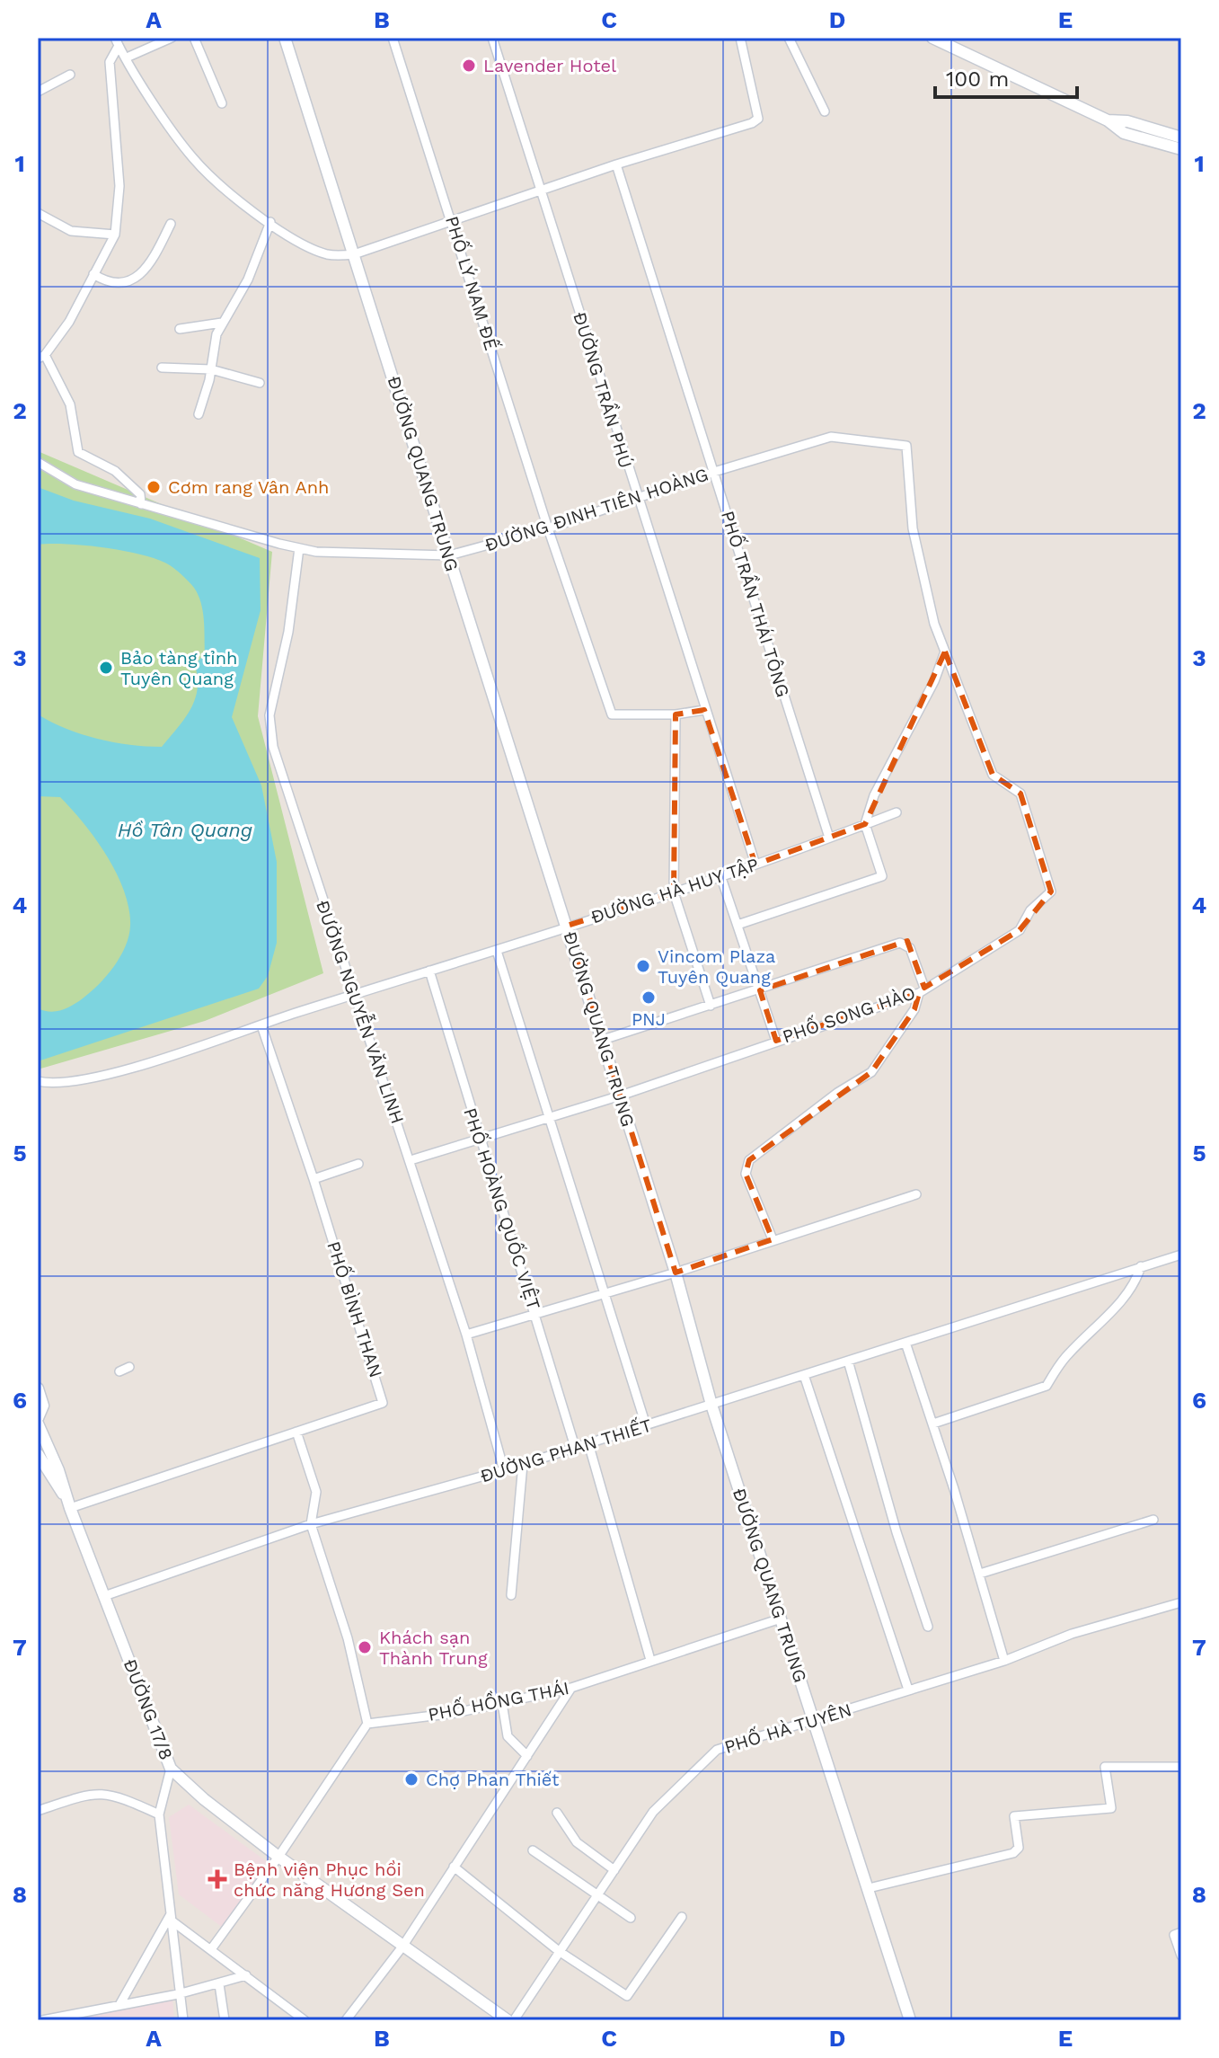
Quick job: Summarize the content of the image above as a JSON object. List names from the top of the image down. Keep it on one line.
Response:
{"streets":{"main road":["ĐƯỜNG QUANG TRUNG","ĐƯỜNG 17/8"],"street":["PHỐ LÝ NAM ĐẾ","ĐƯỜNG TRẦN PHÚ","ĐƯỜNG ĐINH TIÊN HOÀNG","PHỐ TRẦN THÁI TÔNG","ĐƯỜNG HÀ HUY TẬP","ĐƯỜNG NGUYỄN VĂN LINH","PHỐ SONG HÀO","PHỐ HOÀNG QUỐC VIỆT","PHỐ BÌNH THAN","ĐƯỜNG PHAN THIẾT","PHỐ HỒNG THÁI","PHỐ HÀ TUYÊN"]},"crossings":[["PHỐ LÝ NAM ĐẾ","ĐƯỜNG ĐINH TIÊN HOÀNG"],["ĐƯỜNG TRẦN PHÚ","ĐƯỜNG ĐINH TIÊN HOÀNG"],["ĐƯỜNG TRẦN PHÚ","ĐƯỜNG HÀ HUY TẬP"],["ĐƯỜNG QUANG TRUNG","ĐƯỜNG ĐINH TIÊN HOÀNG"],["ĐƯỜNG QUANG TRUNG","ĐƯỜNG HÀ HUY TẬP"],["ĐƯỜNG QUANG TRUNG","PHỐ SONG HÀO"],["ĐƯỜNG QUANG TRUNG","ĐƯỜNG PHAN THIẾT"],["ĐƯỜNG QUANG TRUNG","PHỐ HỒNG THÁI"],["ĐƯỜNG QUANG TRUNG","PHỐ HÀ TUYÊN"],["ĐƯỜNG ĐINH TIÊN HOÀNG","PHỐ TRẦN THÁI TÔNG"],["ĐƯỜNG ĐINH TIÊN HOÀNG","ĐƯỜNG NGUYỄN VĂN LINH"],["ĐƯỜNG ĐINH TIÊN HOÀNG","PHỐ SONG HÀO"],["PHỐ TRẦN THÁI TÔNG","ĐƯỜNG HÀ HUY TẬP"],["ĐƯỜNG HÀ HUY TẬP","ĐƯỜNG NGUYỄN VĂN LINH"],["ĐƯỜNG HÀ HUY TẬP","PHỐ HOÀNG QUỐC VIỆT"],["ĐƯỜNG HÀ HUY TẬP","PHỐ BÌNH THAN"],["ĐƯỜNG NGUYỄN VĂN LINH","PHỐ SONG HÀO"],["ĐƯỜNG NGUYỄN VĂN LINH","ĐƯỜNG PHAN THIẾT"],["PHỐ SONG HÀO","PHỐ HOÀNG QUỐC VIỆT"],["PHỐ HOÀNG QUỐC VIỆT","ĐƯỜNG PHAN THIẾT"],["PHỐ BÌNH THAN","ĐƯỜNG 17/8"],["ĐƯỜNG PHAN THIẾT","ĐƯỜNG 17/8"]],"water":["Hồ Tân Quang"],"places":{"other":["Lavender Hotel","Cơm rang Vân Anh","Bảo tàng tỉnh Tuyên Quang","Vincom Plaza Tuyên Quang","PNJ","Khách sạn Thành Trung","Chợ Phan Thiết"],"health":["Bệnh viện Phục hồi chức năng Hương Sen"]},"scale_bar":"100 m","grid":{"columns":["A","B","C","D","E"],"rows":["1","2","3","4","5","6","7","8"]}}
